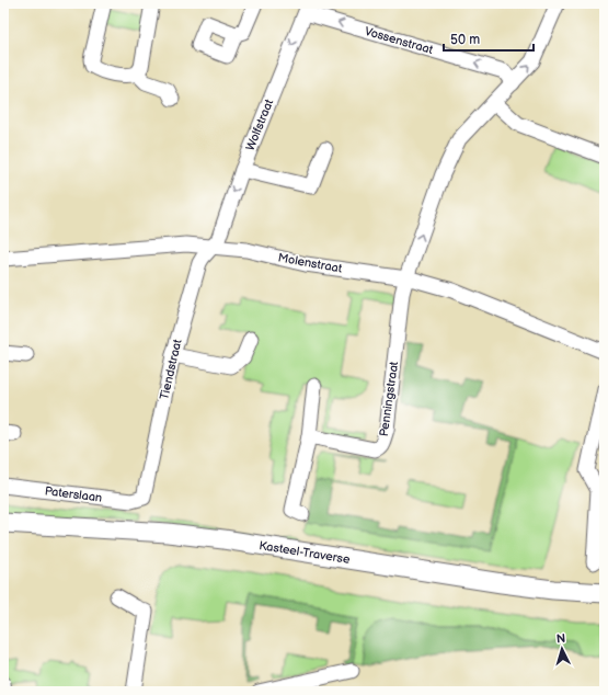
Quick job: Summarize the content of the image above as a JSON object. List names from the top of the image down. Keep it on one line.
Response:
{"streets":{"main road":["Kasteel-Traverse"],"street":["Vossenstraat","Wolfstraat","Molenstraat","Tiendstraat","Penningstraat","Paterslaan"]},"crossings":[["Vossenstraat","Wolfstraat"],["Wolfstraat","Molenstraat"],["Wolfstraat","Tiendstraat"],["Molenstraat","Tiendstraat"],["Molenstraat","Penningstraat"],["Tiendstraat","Paterslaan"]],"one_way":["Vossenstraat","Wolfstraat"],"scale_bar":"50 m","north":"top"}
